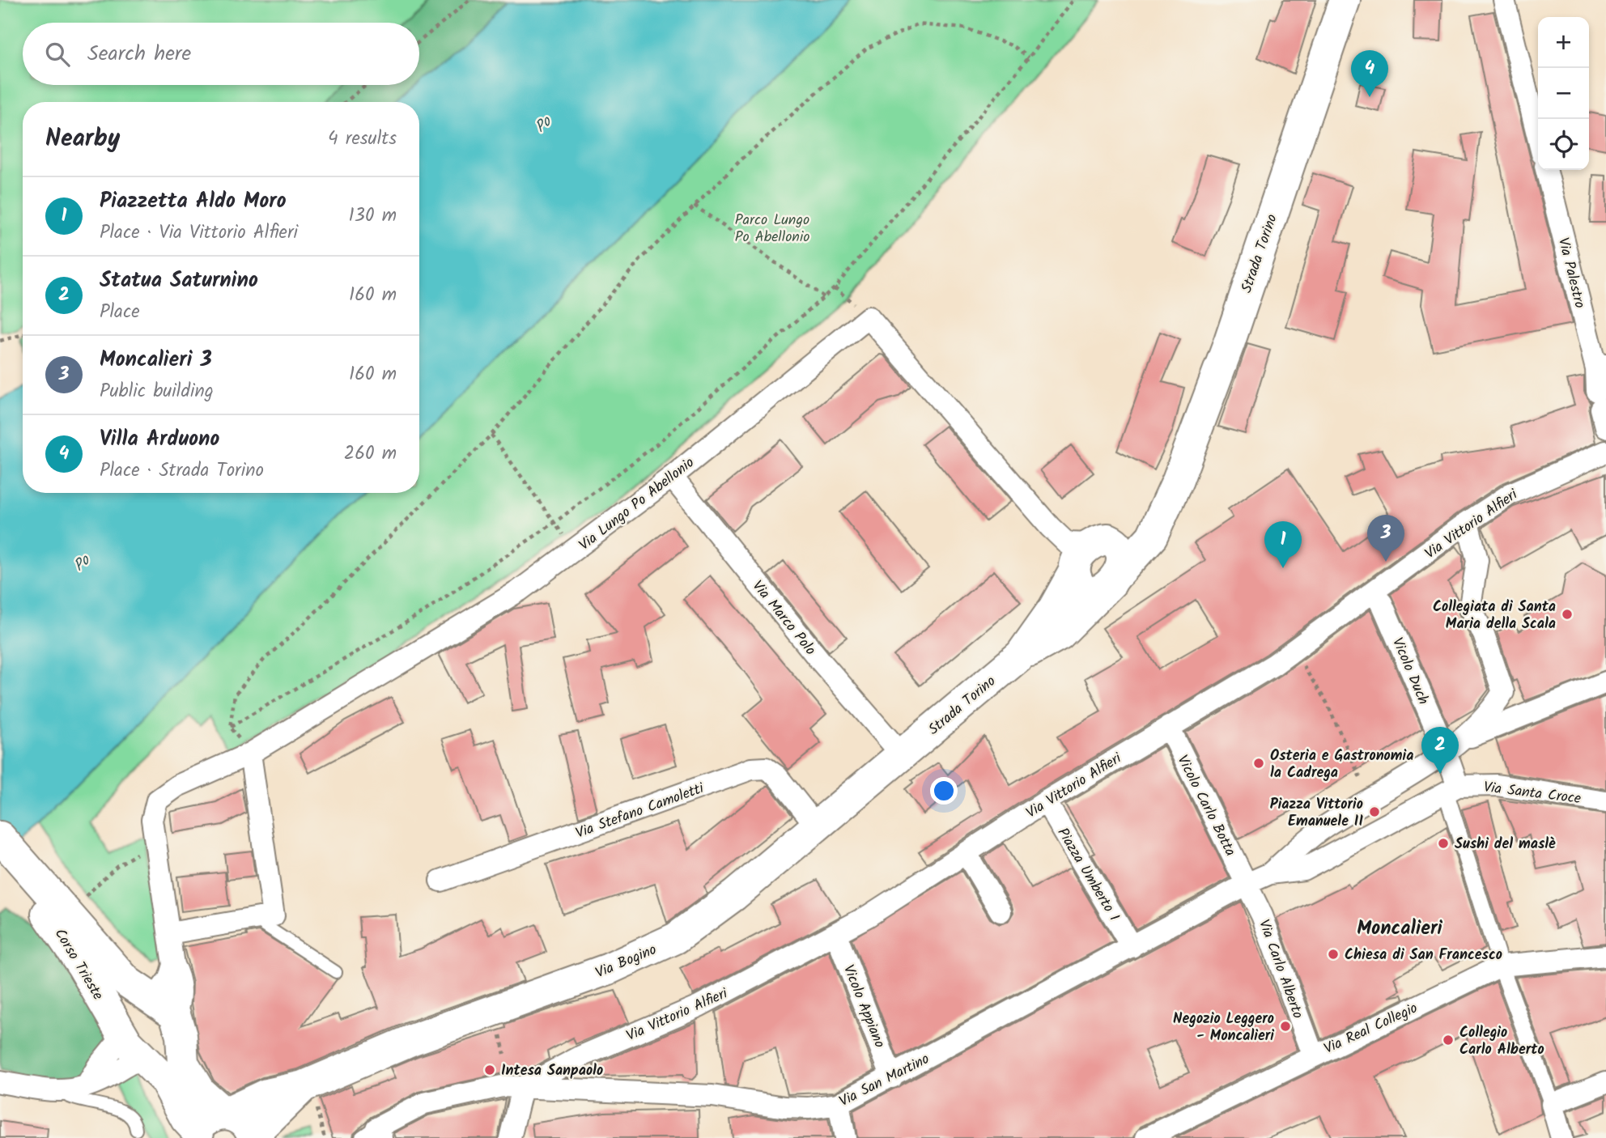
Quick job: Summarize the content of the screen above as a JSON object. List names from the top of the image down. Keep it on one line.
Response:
{"streets":{"main road":["Strada Torino","Via Bogino","Corso Trieste"],"street":["Via Palestro","Via Lungo Po Abellonio","Via Vittorio Alfieri","Via Marco Polo","Vicolo Duch","Via Santa Croce","Vicolo Carlo Botta","Via Stefano Camoletti","Piazza Umberto I","Via Carlo Alberto","Vicolo Appiano","Via Real Collegio","Via San Martino"]},"crossings":[["Strada Torino","Via Lungo Po Abellonio"],["Strada Torino","Via Marco Polo"],["Strada Torino","Via Bogino"],["Via Lungo Po Abellonio","Via Marco Polo"],["Via Vittorio Alfieri","Vicolo Duch"],["Via Vittorio Alfieri","Vicolo Carlo Botta"],["Via Vittorio Alfieri","Piazza Umberto I"],["Via Vittorio Alfieri","Vicolo Appiano"],["Via Vittorio Alfieri","Via San Martino"],["Via Marco Polo","Via Bogino"],["Vicolo Carlo Botta","Via Carlo Alberto"],["Vicolo Carlo Botta","Via San Martino"],["Via Stefano Camoletti","Via Bogino"],["Piazza Umberto I","Via San Martino"],["Via Bogino","Corso Trieste"],["Via Carlo Alberto","Via Real Collegio"],["Via Carlo Alberto","Via San Martino"],["Vicolo Appiano","Via San Martino"]],"districts":["Moncalieri"],"water":["Po"],"parks":["Parco Lungo Po Abellonio"],"places":["Collegiata di Santa Maria della Scala","Osteria e Gastronomia la Cadrega","Piazza Vittorio Emanuele II","Sushi del maslè","Chiesa di San Francesco","Negozio Leggero - Moncalieri","Collegio Carlo Alberto","Intesa Sanpaolo"],"page":{"map_buttons":["+","−"],"search":"Search here","pins":["4","3","1","2"],"heading":["Nearby","4 results"],"list":[{"mark":"1","name":"Piazzetta Aldo Moro","note":"Place · Via Vittorio Alfieri","value":"130 m"},{"mark":"2","name":"Statua Saturnino","note":"Place","value":"160 m"},{"mark":"3","name":"Moncalieri 3","note":"Public building","value":"160 m"},{"mark":"4","name":"Villa Arduono","note":"Place · Strada Torino","value":"260 m"}]}}
